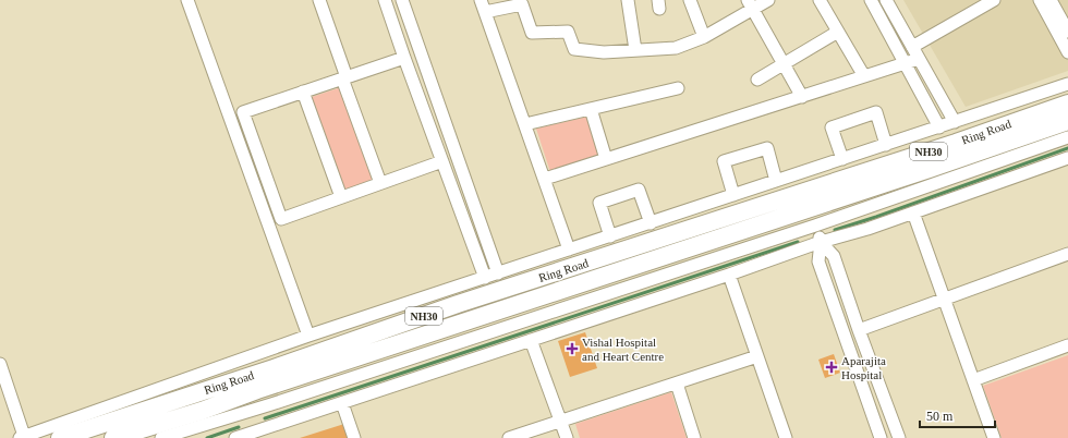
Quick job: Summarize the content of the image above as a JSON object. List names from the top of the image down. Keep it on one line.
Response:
{"streets":{"highway":["Ring Road","NH30"]},"places":{"health":["Vishal Hospital and Heart Centre","Aparajita Hospital"]},"scale_bar":"50 m"}
